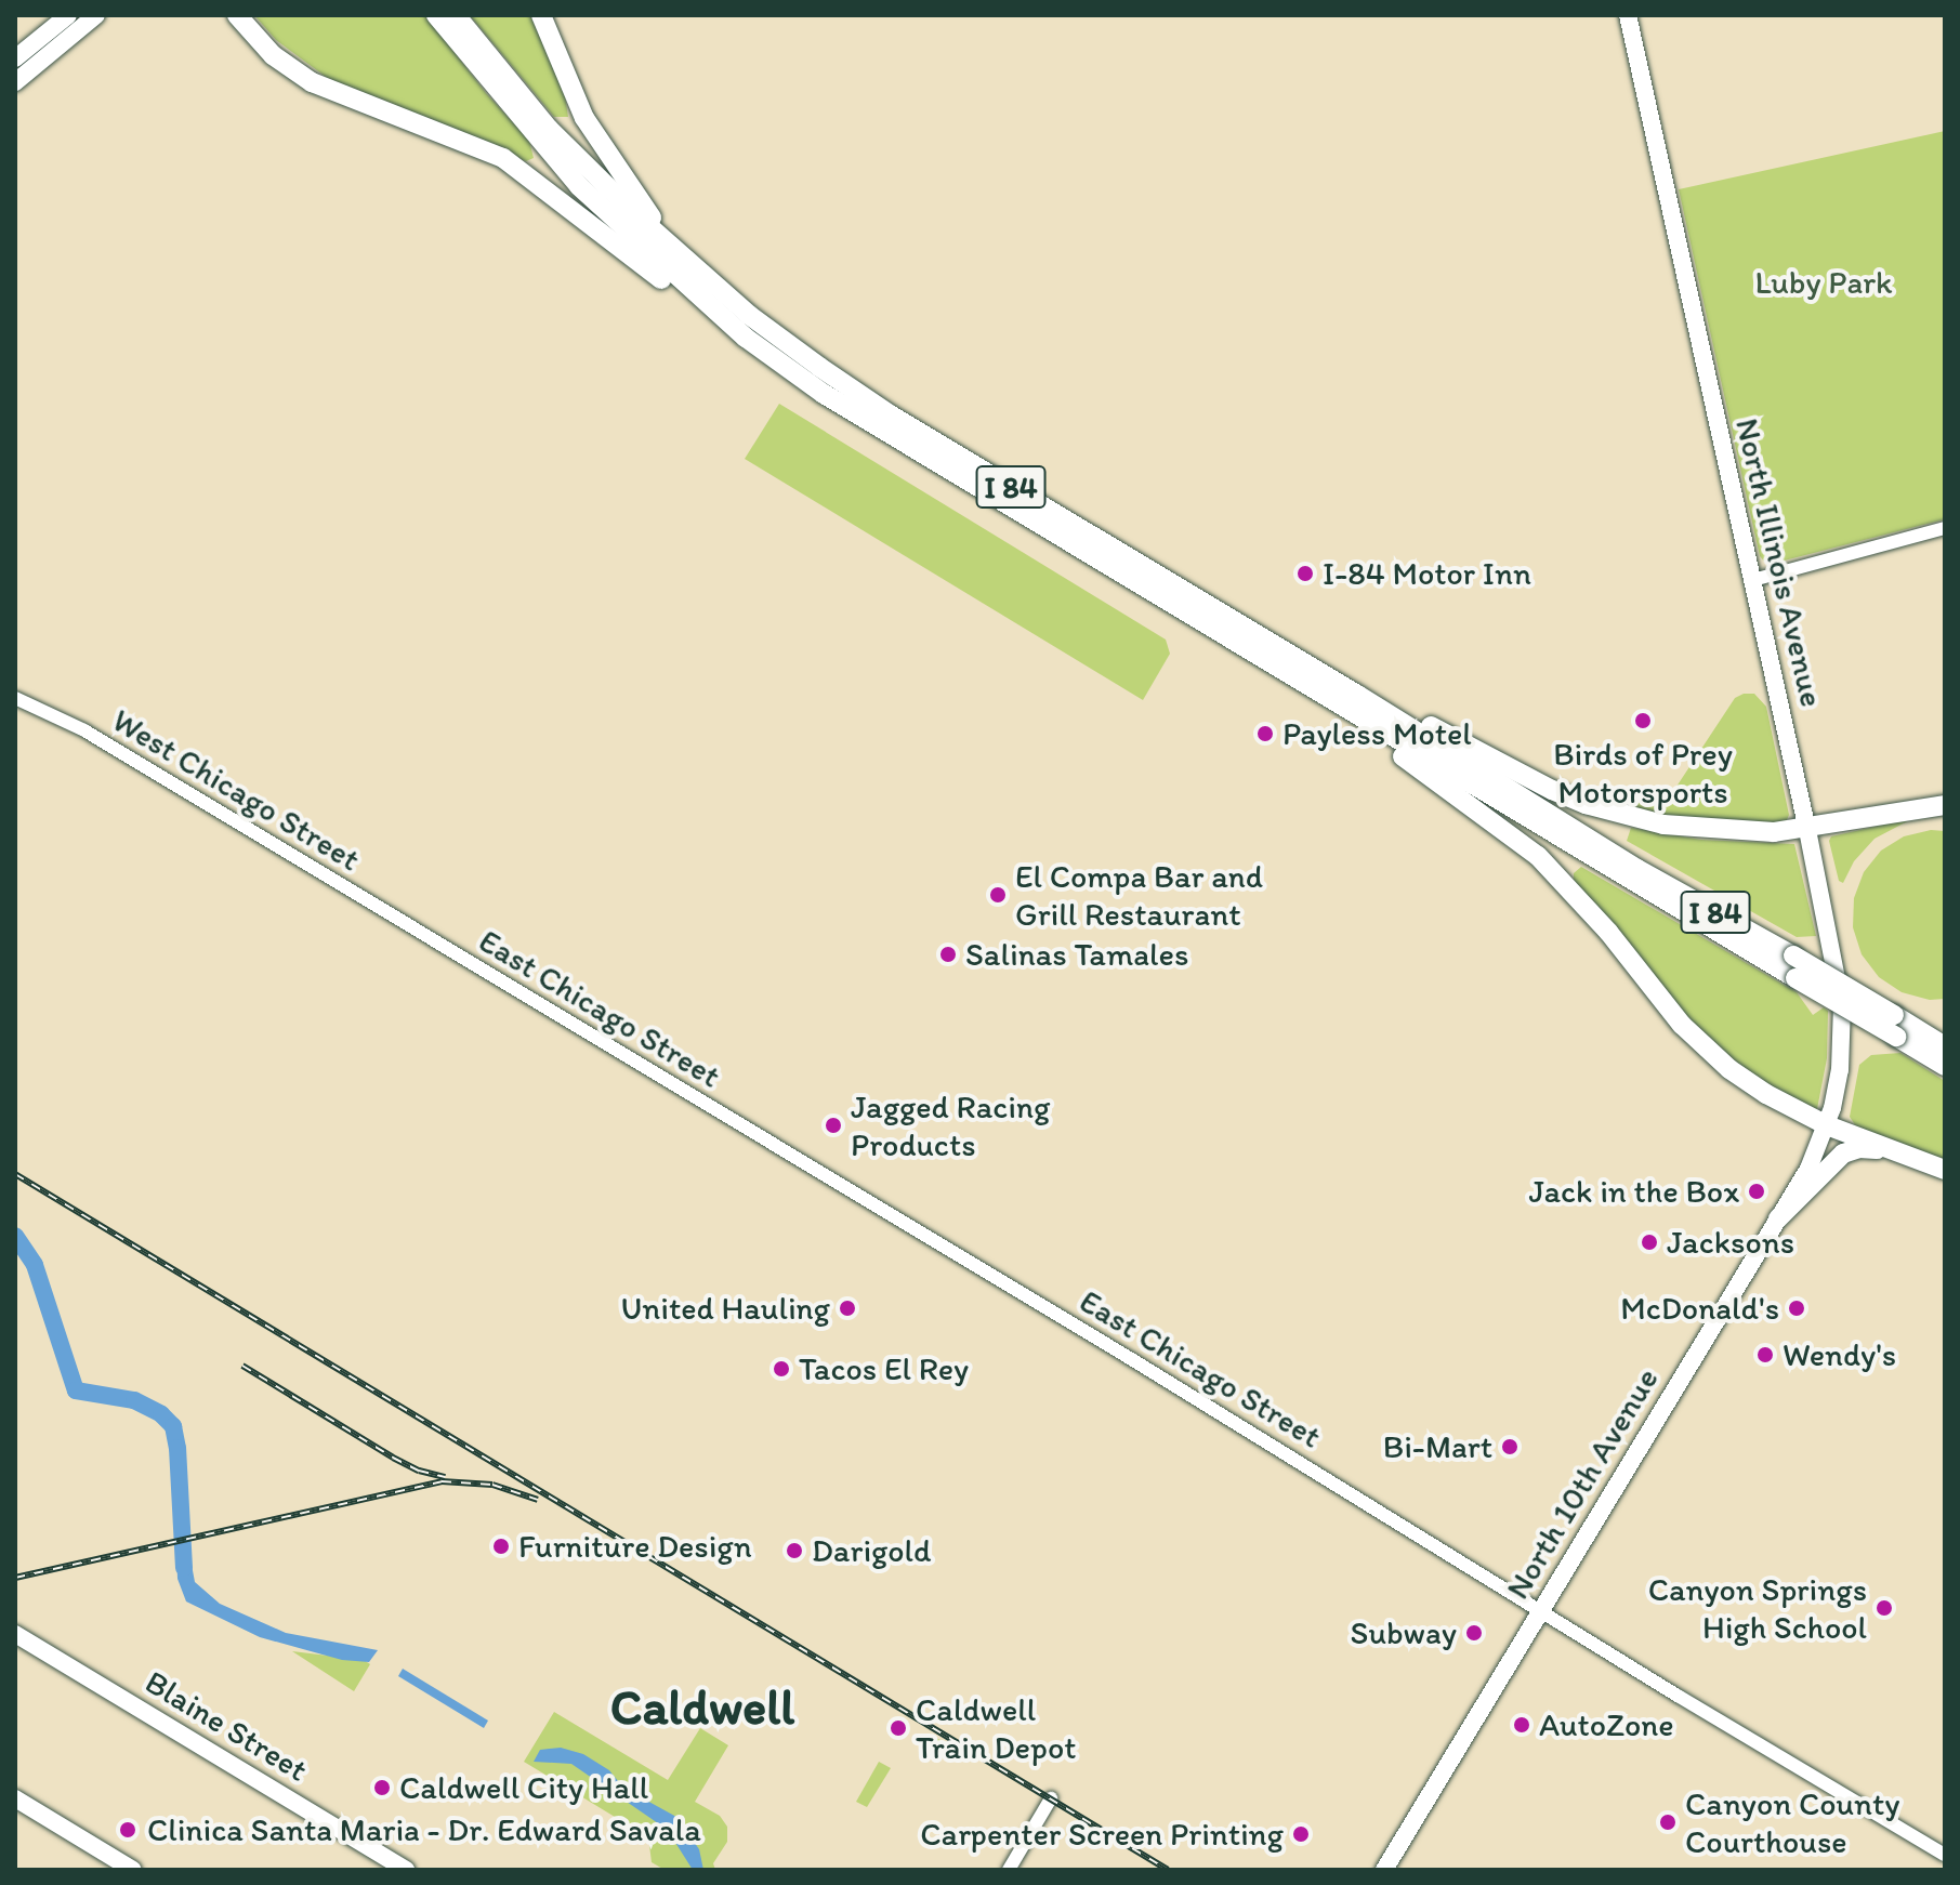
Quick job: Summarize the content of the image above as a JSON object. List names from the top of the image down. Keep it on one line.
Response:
{"streets":{"highway":["I 84"],"main road":["North Illinois Avenue","North 10th Avenue","Blaine Street"],"street":["West Chicago Street","East Chicago Street"]},"crossings":[["North Illinois Avenue","North 10th Avenue"],["West Chicago Street","East Chicago Street"],["East Chicago Street","North 10th Avenue"]],"districts":["Caldwell"],"parks":["Luby Park"],"places":["I-84 Motor Inn","Birds of Prey Motorsports","Payless Motel","El Compa Bar and Grill Restaurant","Salinas Tamales","Jagged Racing Products","Jack in the Box","Jacksons","United Hauling","McDonald's","Wendy's","Tacos El Rey","Bi-Mart","Furniture Design","Darigold","Canyon Springs High School","Subway","AutoZone","Caldwell Train Depot","Caldwell City Hall","Canyon County Courthouse","Clinica Santa Maria - Dr. Edward Savala","Carpenter Screen Printing"]}
